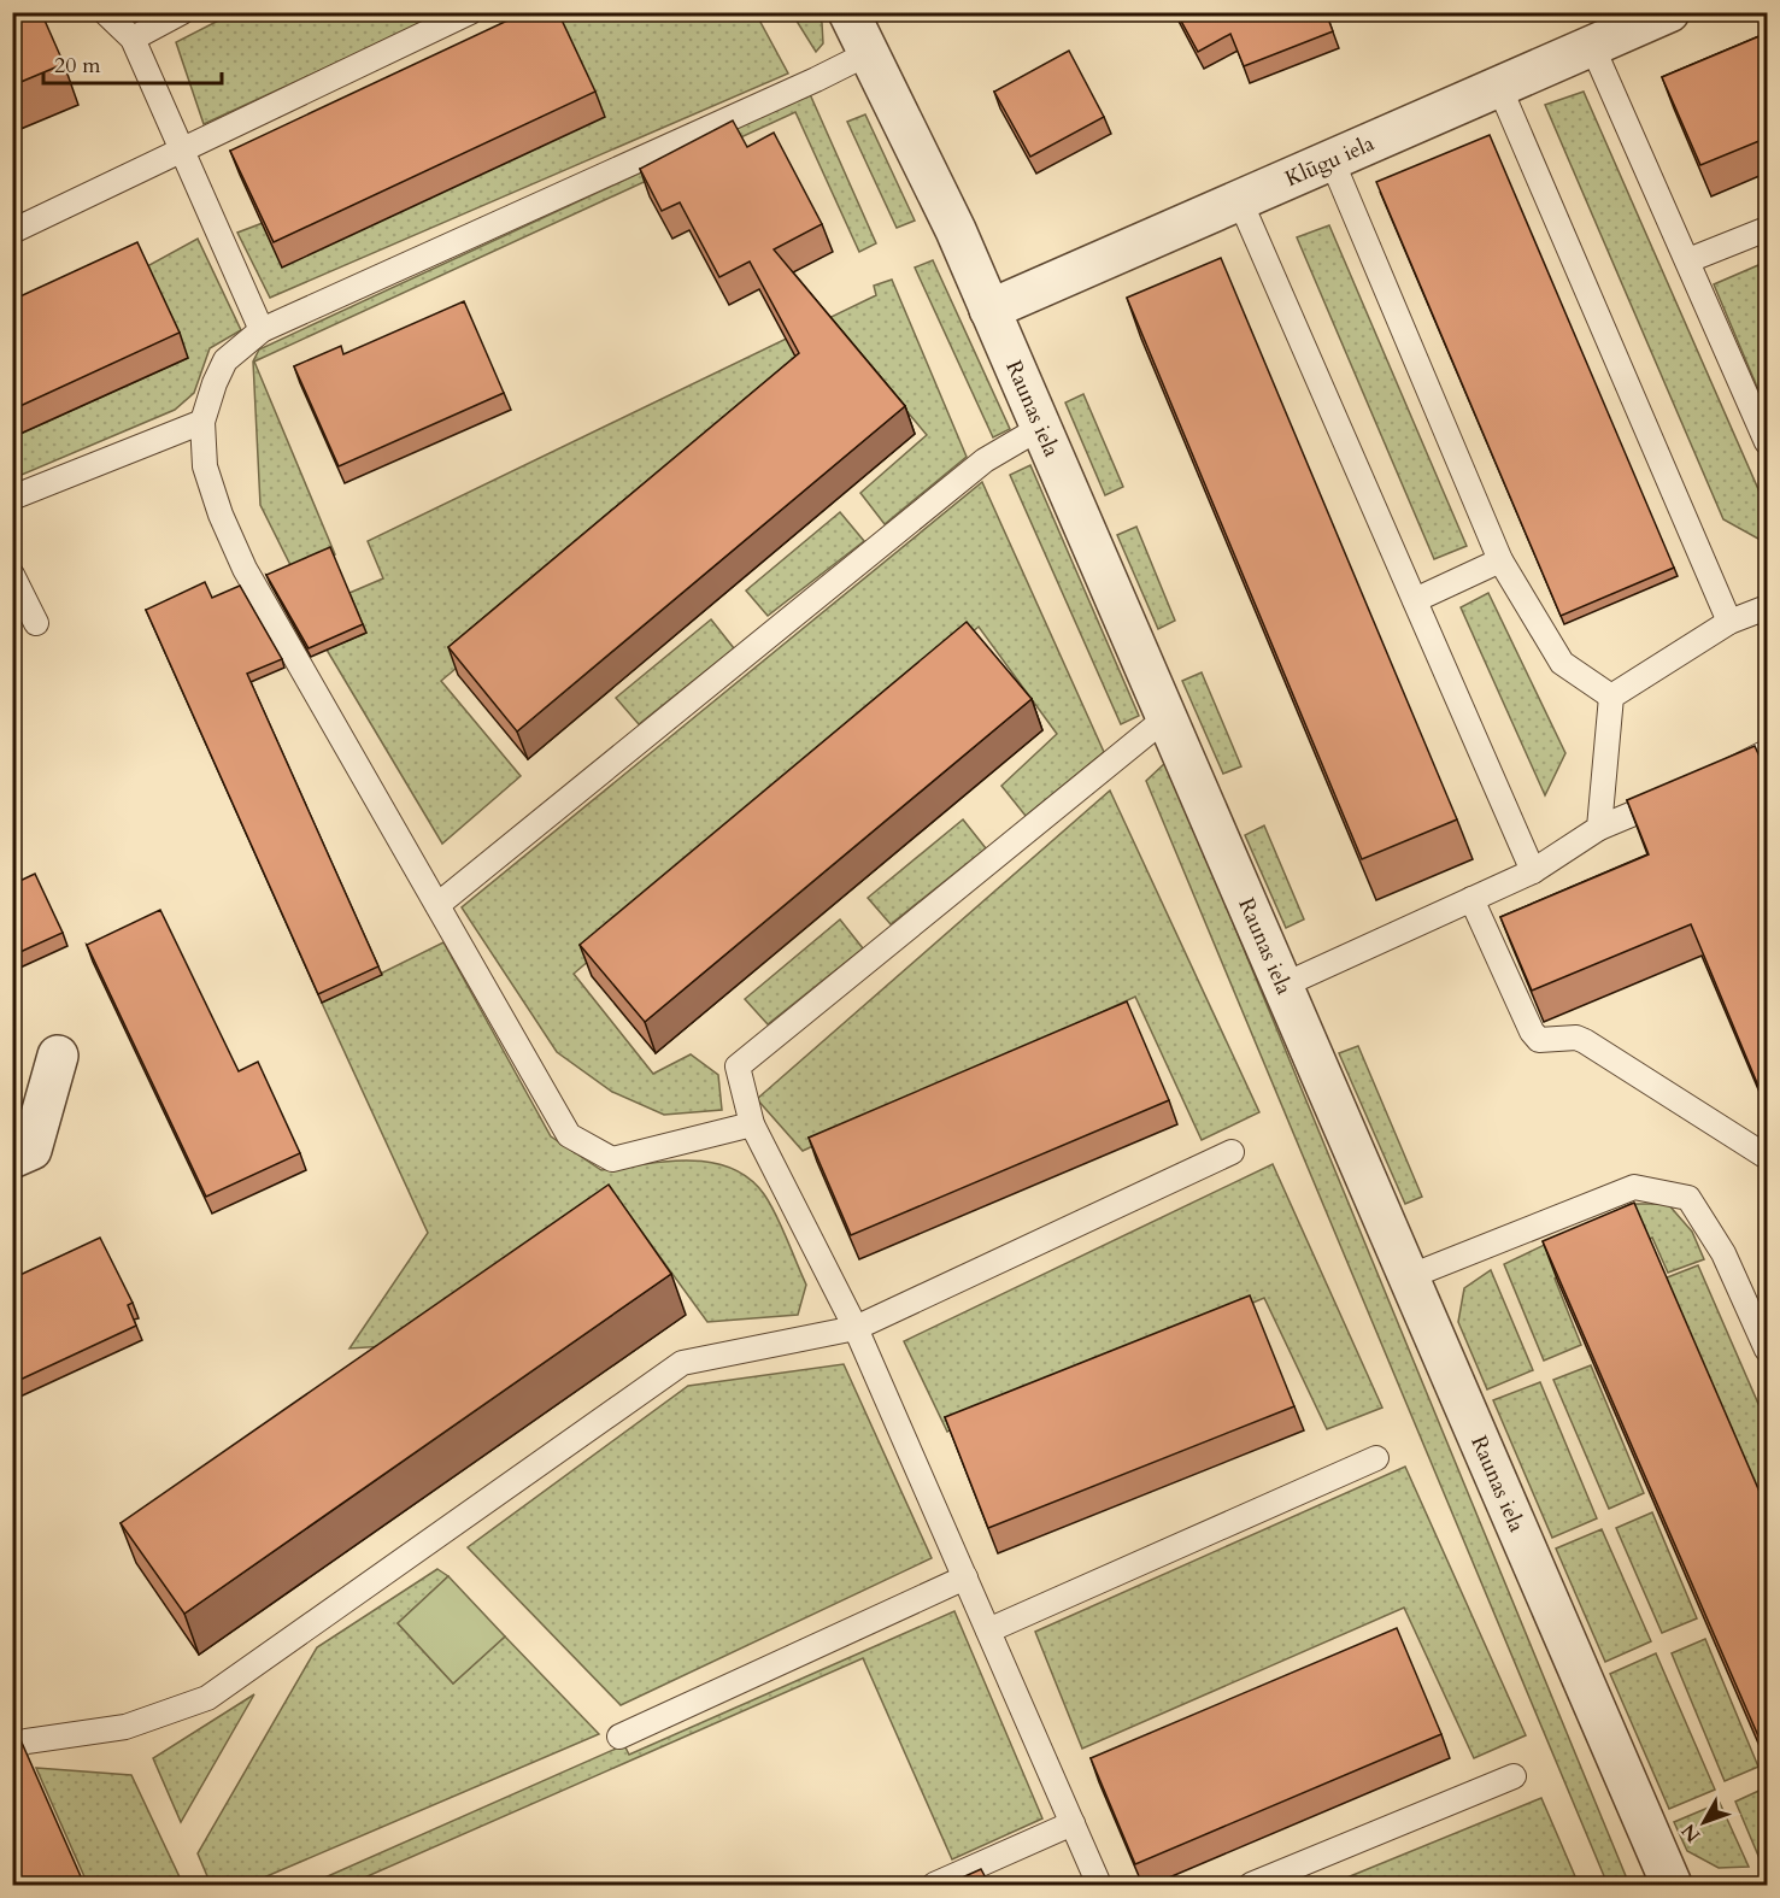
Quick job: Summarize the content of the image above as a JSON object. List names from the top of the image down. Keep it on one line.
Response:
{"streets":{"street":["Klūgu iela","Raunas iela"]},"crossings":[["Klūgu iela","Raunas iela"]],"scale_bar":"20 m","north":"bottom left"}
